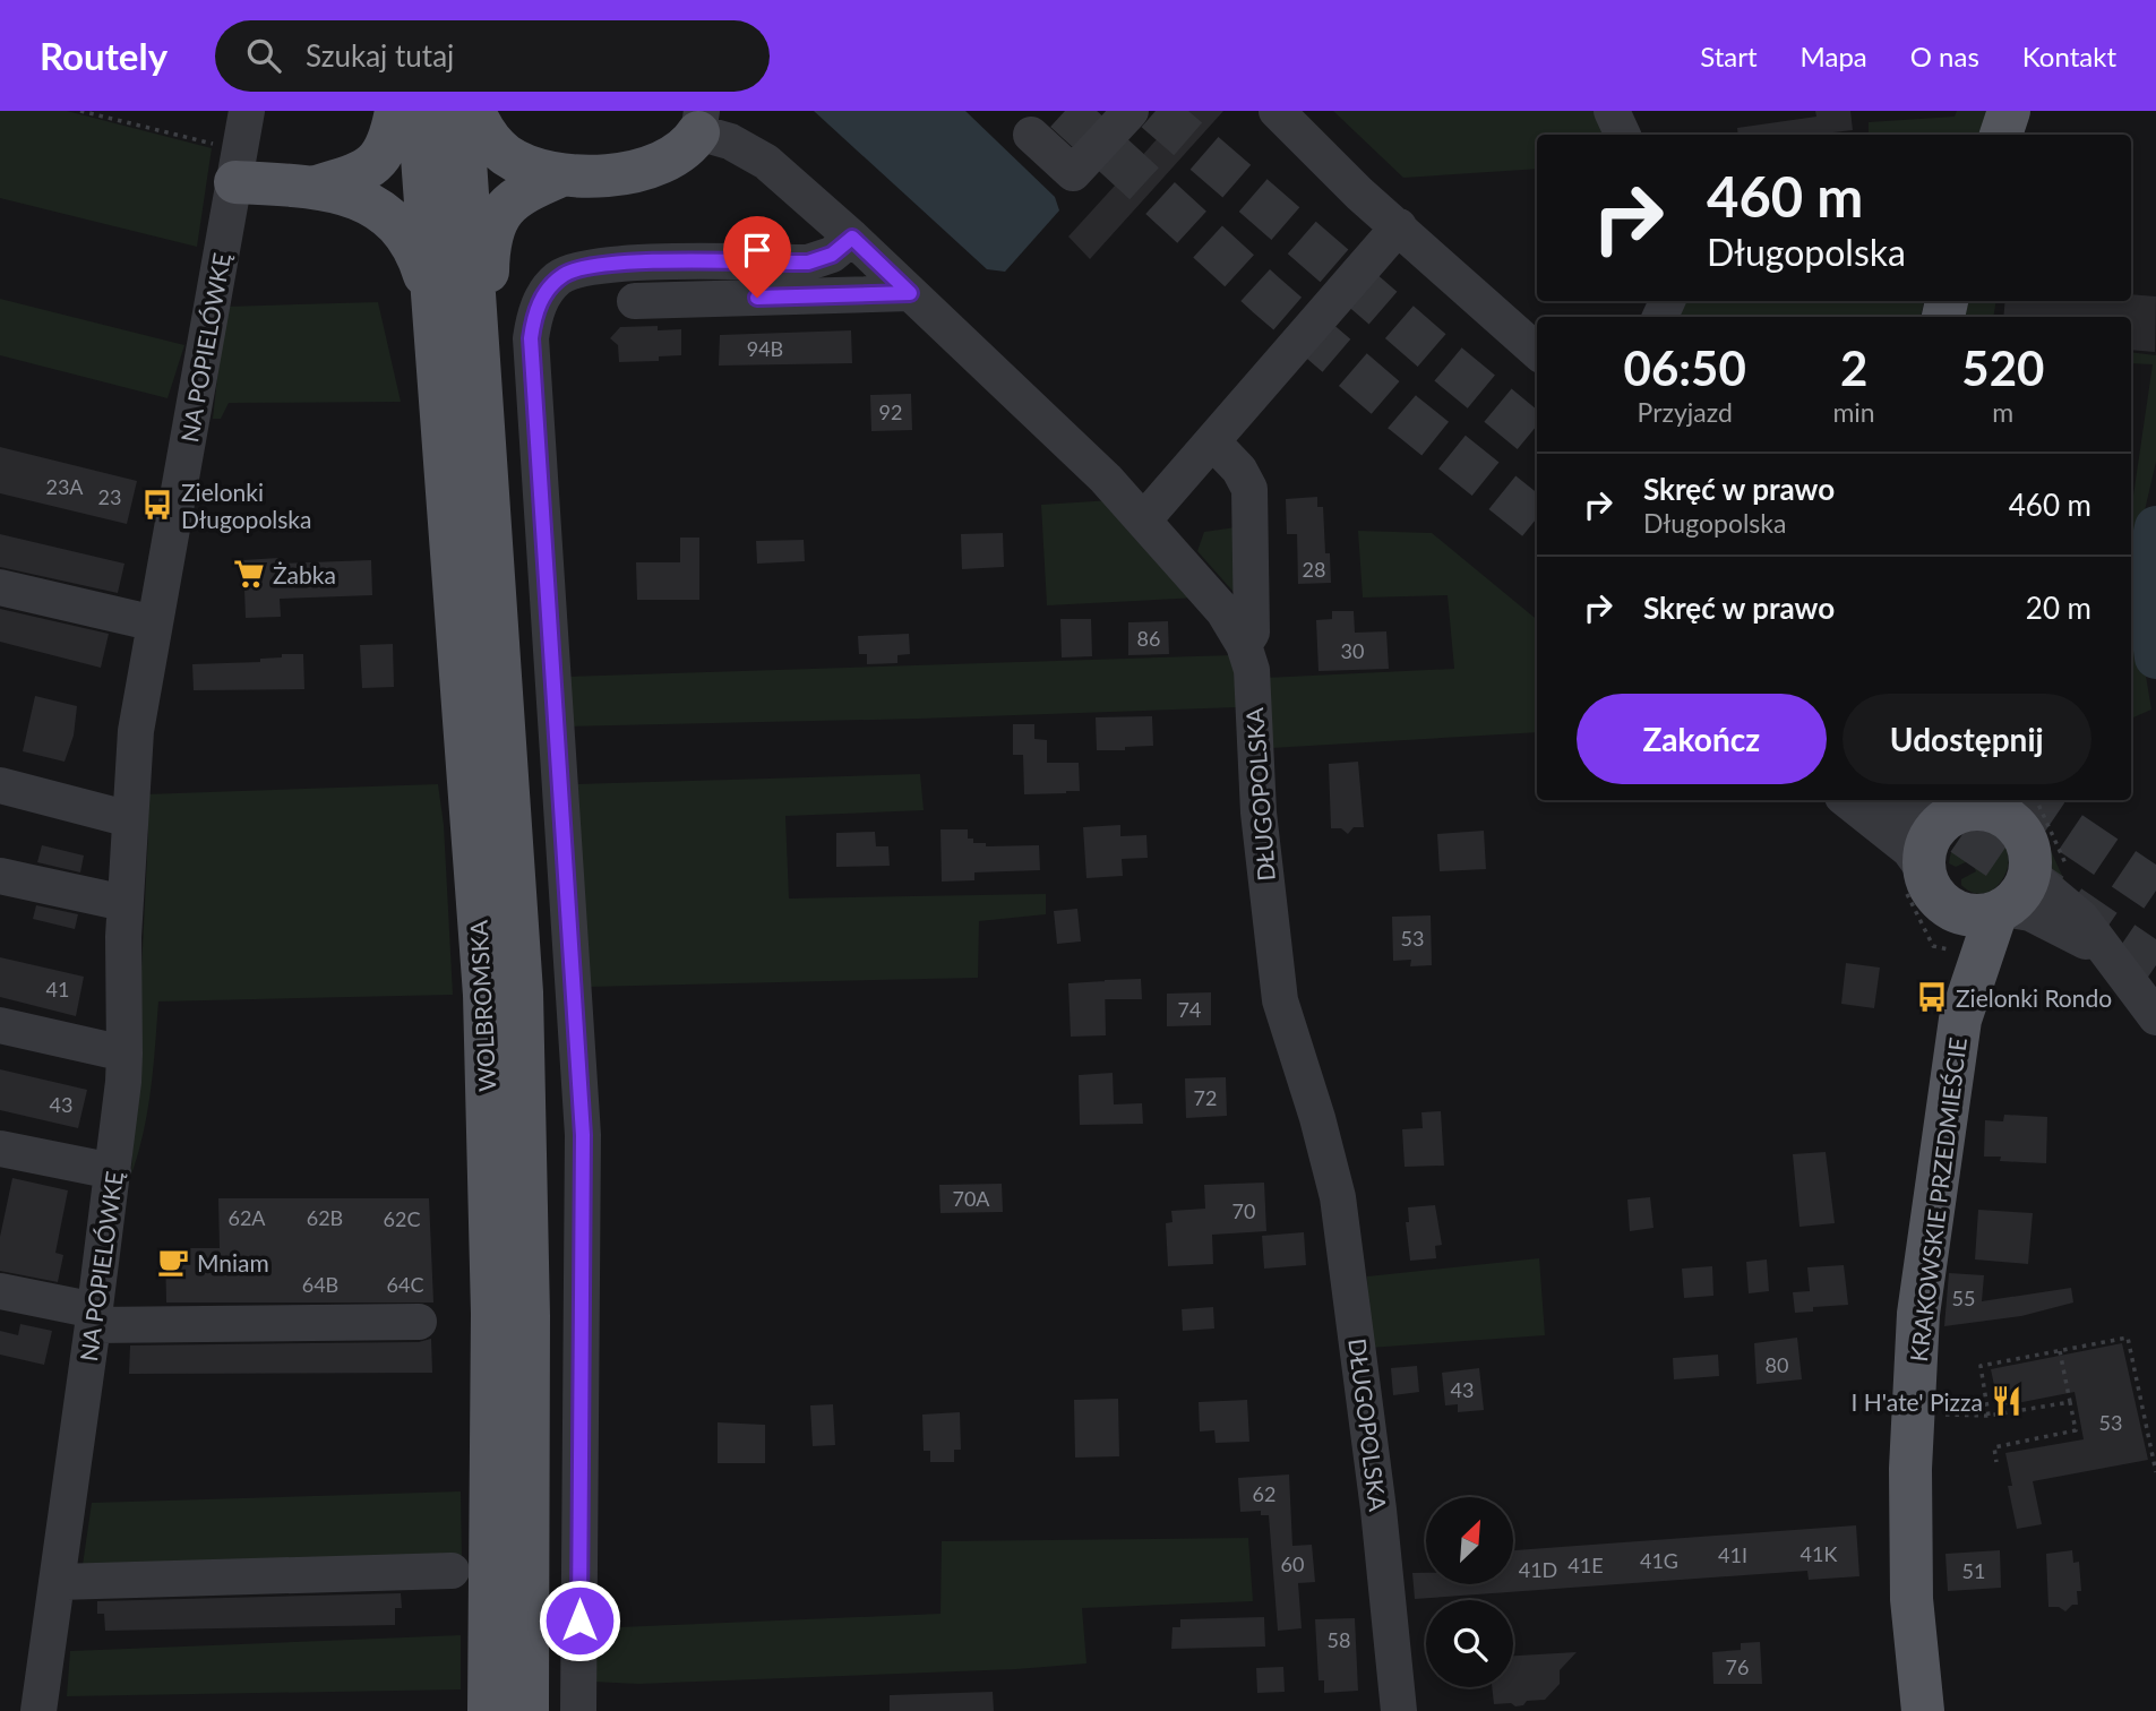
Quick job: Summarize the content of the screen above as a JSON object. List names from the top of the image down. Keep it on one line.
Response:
{"streets":{"main road":["WOLBROMSKA","KRAKOWSKIE PRZEDMIEŚCIE"],"street":["NA POPIELÓWKĘ","DŁUGOPOLSKA"]},"places":{"bus stop":["Zielonki Długopolska","Zielonki Rondo"],"supermarket":["Żabka"],"cafe":["Mniam"],"restaurant":["I H'ate' Pizza"]},"house_numbers":["94B","92","23A","23","28","86","30","53","41","74","72","43","70A","70","62A","62B","62C","64B","64C","55","80","43","53","62","41K","41I","41G","60","41E","41D","51","58","76"],"north":"top right","page":{"header":"Routely","search":"Szukaj tutaj","nav":["Start","Mapa","O nas","Kontakt"],"turn":["460 m","Długopolska"],"eta":["06:50","Przyjazd","2","min","520","m"],"list":[{"name":"Skręć w prawo","note":"Długopolska","value":"460 m"},{"name":"Skręć w prawo","value":"20 m"}],"buttons":["Zakończ","Udostępnij"]}}
